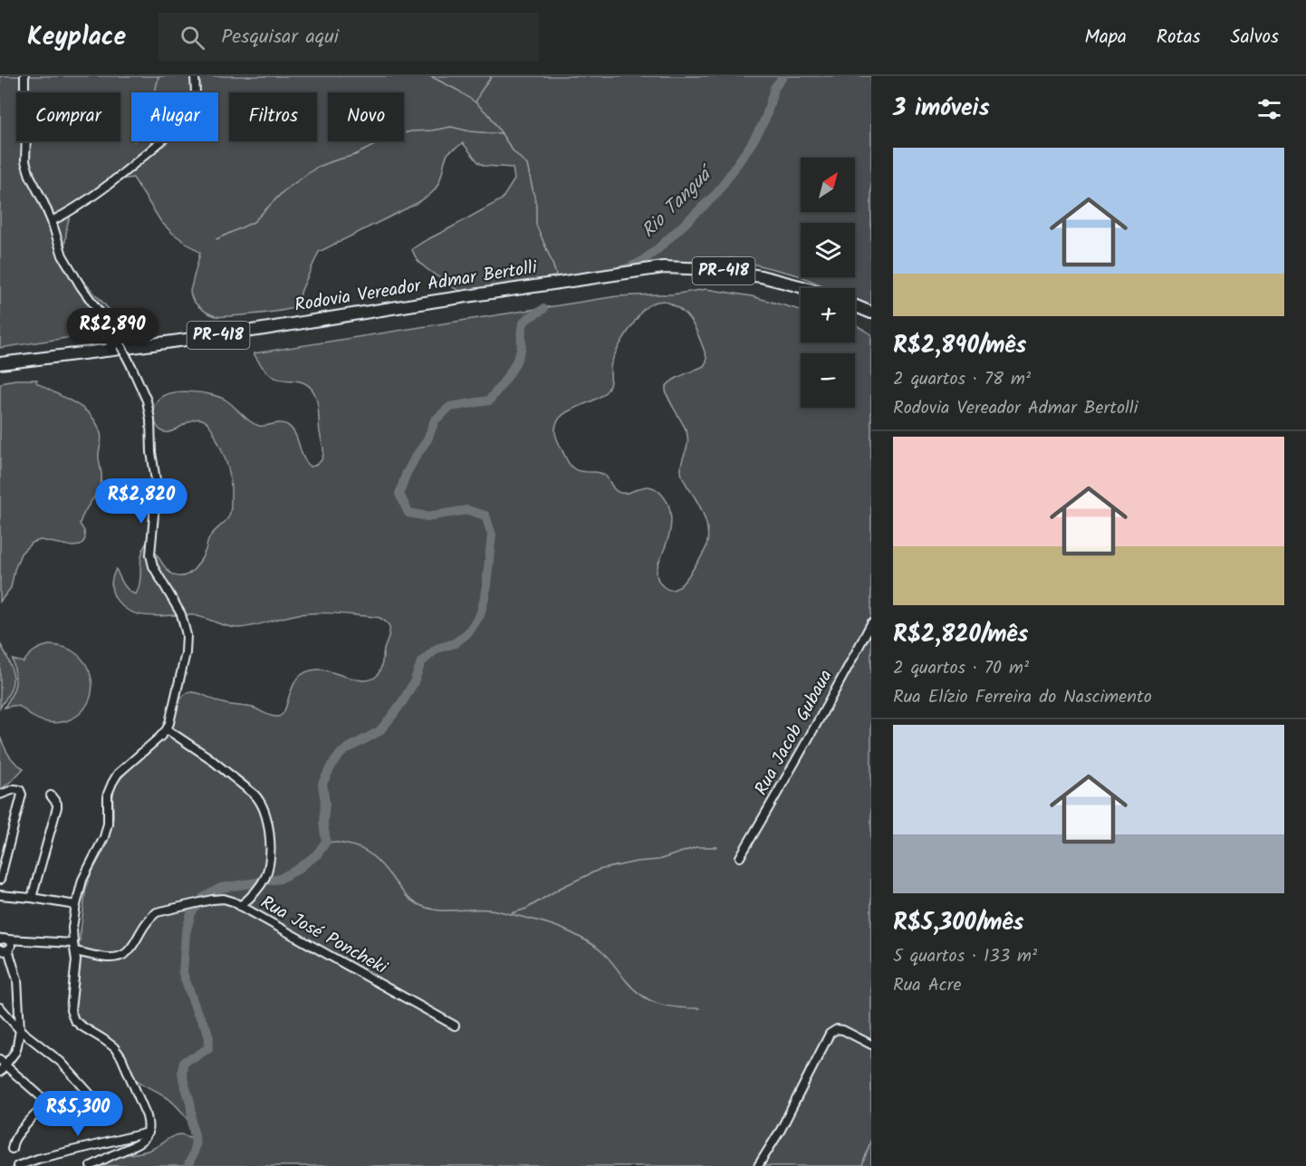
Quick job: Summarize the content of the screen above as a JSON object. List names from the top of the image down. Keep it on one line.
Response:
{"streets":{"highway":["PR-418","Rodovia Vereador Admar Bertolli"],"street":["Rua Jacob Gubaua","Rua José Poncheki"]},"water":["Rio Tanguá"],"north":"top right","page":{"header":"Keyplace","search":"Pesquisar aqui","nav":["Mapa","Rotas","Salvos"],"heading":"3 imóveis","chip":["Comprar","Alugar","Filtros","Novo"],"list":[{"name":"R$2,890/mês","note":"2 quartos · 78 m² · Rodovia Vereador Admar Bertolli"},{"name":"R$2,820/mês","note":"2 quartos · 70 m² · Rua Elízio Ferreira do Nascimento"},{"name":"R$5,300/mês","note":"5 quartos · 133 m² · Rua Acre"}],"map_buttons":["+","−"],"price":["R$2,890","R$2,820","R$5,300"]}}
